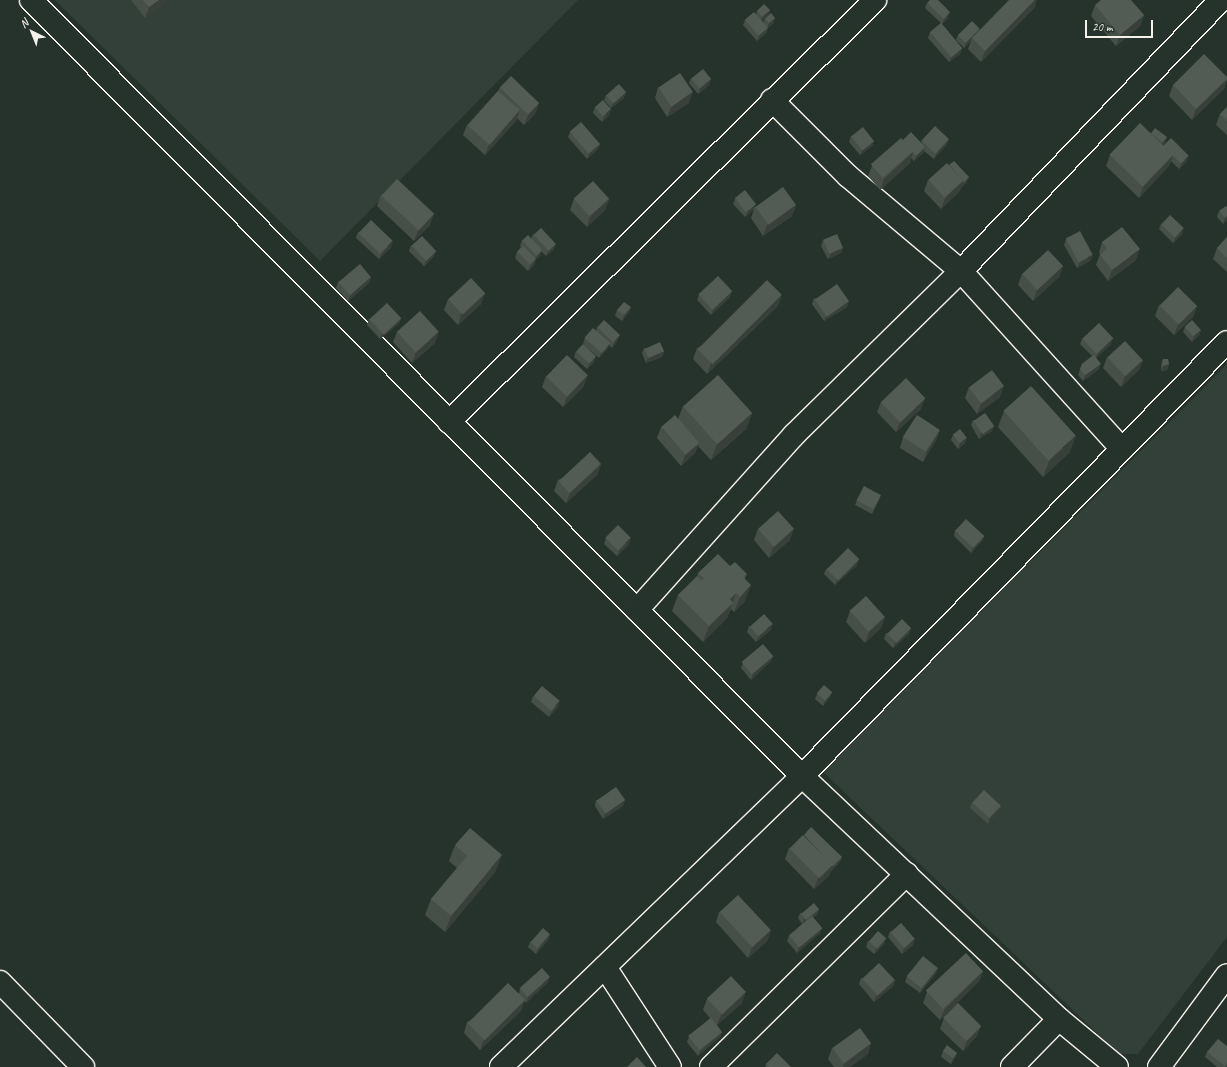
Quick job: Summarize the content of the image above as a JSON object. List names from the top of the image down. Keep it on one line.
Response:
{"scale_bar":"20 m","north":"top left"}
